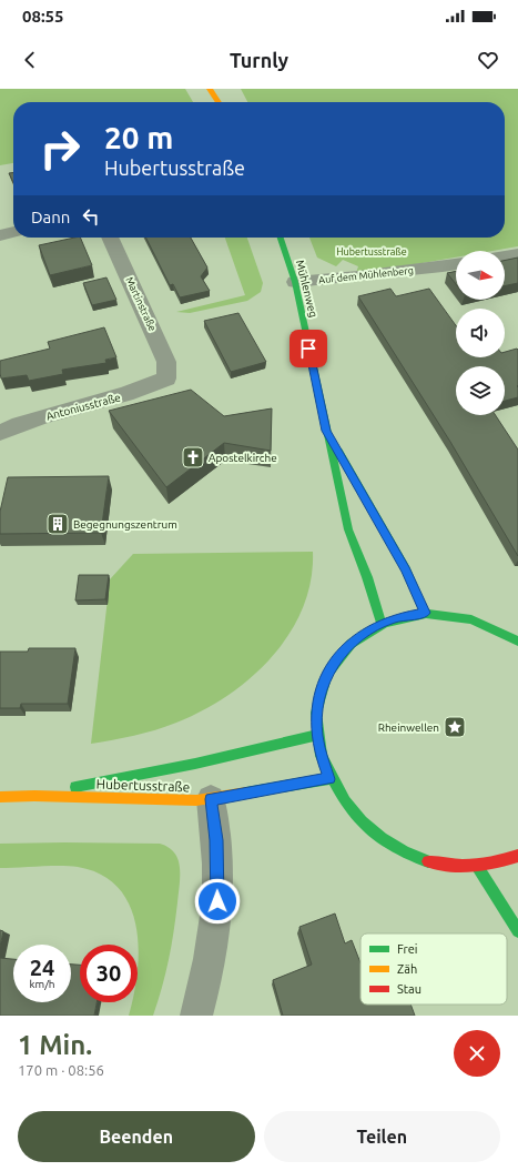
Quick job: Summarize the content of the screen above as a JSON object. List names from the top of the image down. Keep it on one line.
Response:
{"streets":{"street":["Auf dem Mühlenberg","Mühlenweg","Martinstraße","Antoniusstraße","Hubertusstraße"]},"crossings":[["Auf dem Mühlenberg","Mühlenweg"],["Martinstraße","Antoniusstraße"]],"parks":["Hubertusstraße"],"places":{"church":["Apostelkirche"],"building":["Begegnungszentrum"],"place":["Rheinwellen"]},"legend":["Frei","Zäh","Stau"],"north":"right","page":{"status":"08:55","header":"Turnly","turn":["20 m","Hubertusstraße"],"then":"Dann","speed":"24 km/h","limit":"30","heading":["1 Min.","170 m · 08:56"],"buttons":["Beenden","Teilen"]}}
